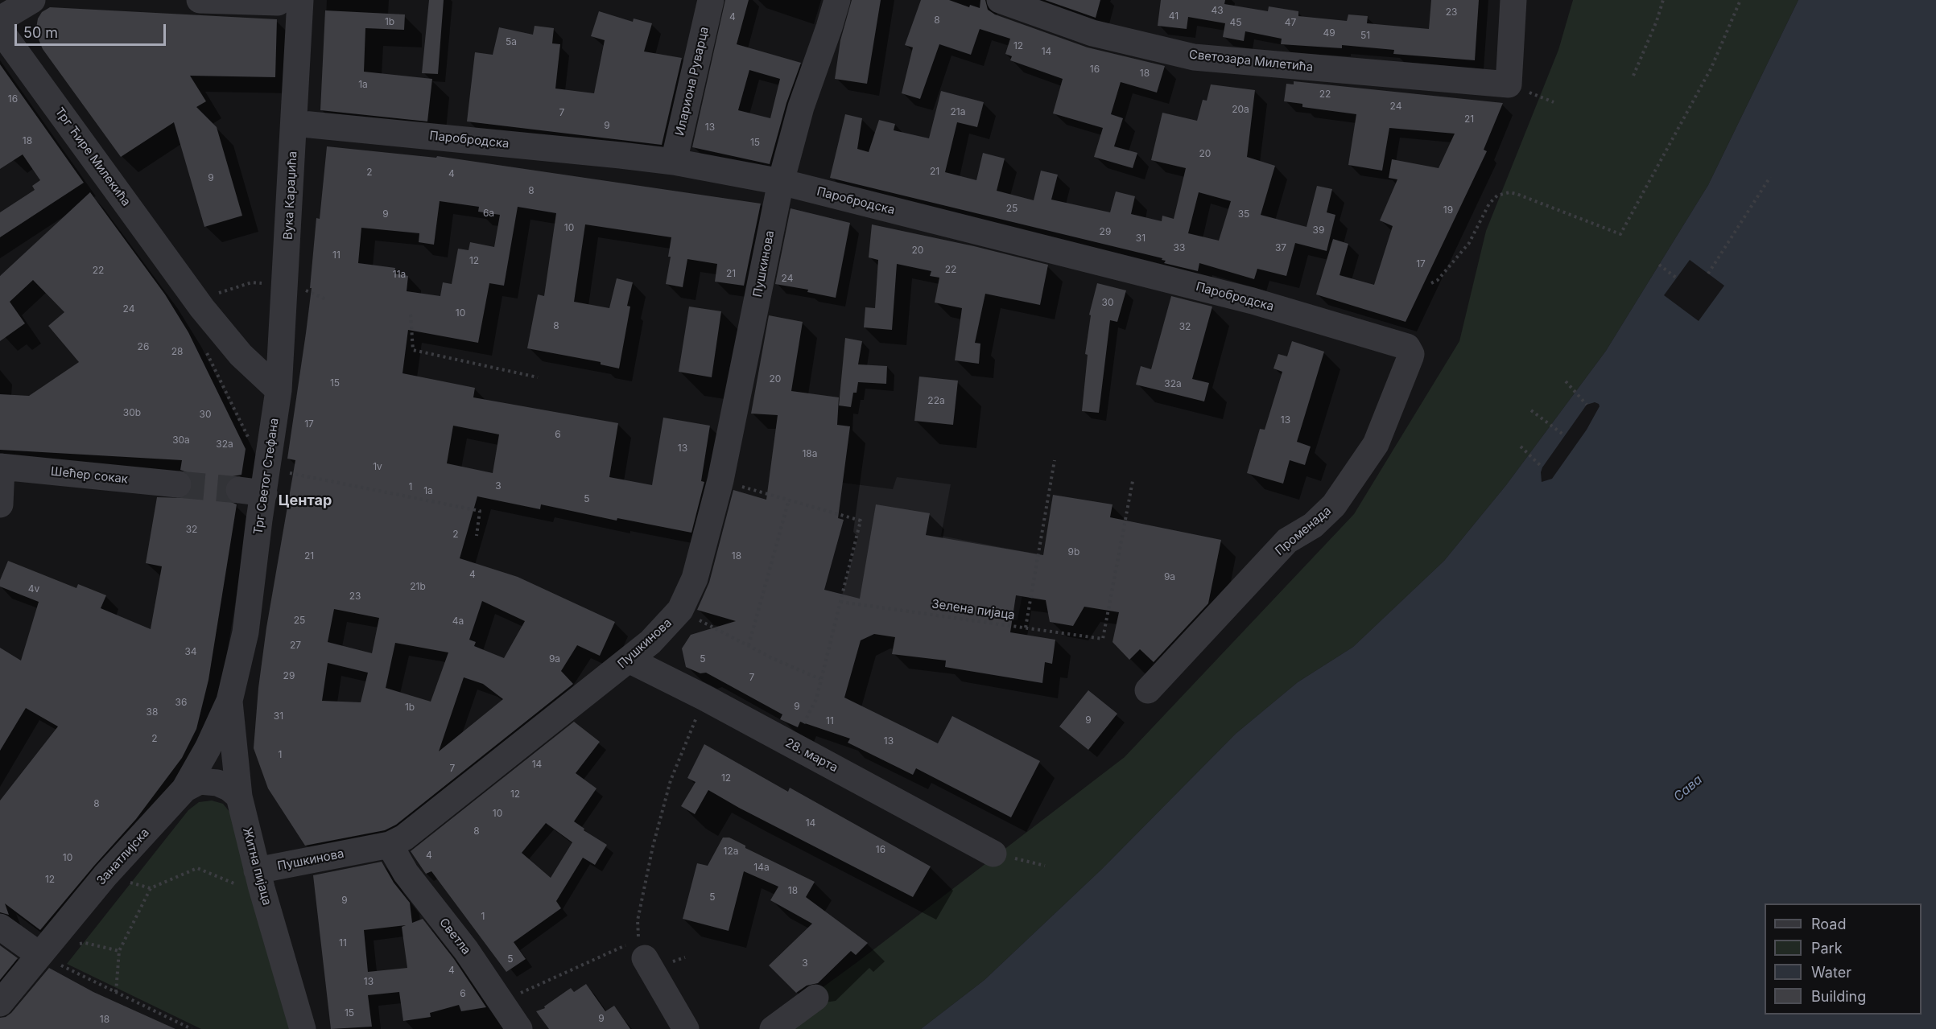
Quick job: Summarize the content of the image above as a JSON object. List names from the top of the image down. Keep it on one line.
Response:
{"streets":{"street":["Светозара Милетића","Илариона Руварца","Паробродска","Трг Ћире Милекића","Вука Караџића","Пушкинова","Шећер сокак","Трг Светог Стефана","Променада","28. марта","Занатлијска","Житна пијаца","Светла"],"path":["Зелена пијаца"]},"crossings":[["Илариона Руварца","Паробродска"],["Паробродска","Вука Караџића"],["Паробродска","Пушкинова"],["Паробродска","Променада"],["Трг Ћире Милекића","Вука Караџића"],["Трг Ћире Милекића","Трг Светог Стефана"],["Вука Караџића","Трг Светог Стефана"],["Пушкинова","28. марта"],["Пушкинова","Житна пијаца"],["Пушкинова","Светла"],["Трг Светог Стефана","Занатлијска"],["Трг Светог Стефана","Житна пијаца"],["Занатлијска","Житна пијаца"]],"districts":["Центар"],"water":["Сава"],"house_numbers":["43","23","41","4","8","1b","45","47","49","51","5a","12","14","16","18","1a","22","16","24","20a","21a","7","21","9","13","18","15","20","21","2","4","9","8","25","19","6a","9","35","10","39","29","31","33","37","20","11","12","17","22","22","21","11a","24","30","24","10","8","32","26","28","20","15","32a","22a","30b","30","13","17","6","30a","32a","13","18a","1v","3","1","1a","5","32","2","9b","21","18","4","9a","21b","4v","23","25","4a","27","34","9a","5","29","7","36","9","1b","38","31","9","11","2","13","1","14","7","12","12","8","10","14","8","16","12a","4","10","14a","12","18","5","9","1","11","5","3","4","13","6","15","9","18"],"legend":["Road","Park","Water","Building"],"scale_bar":"50 m"}
